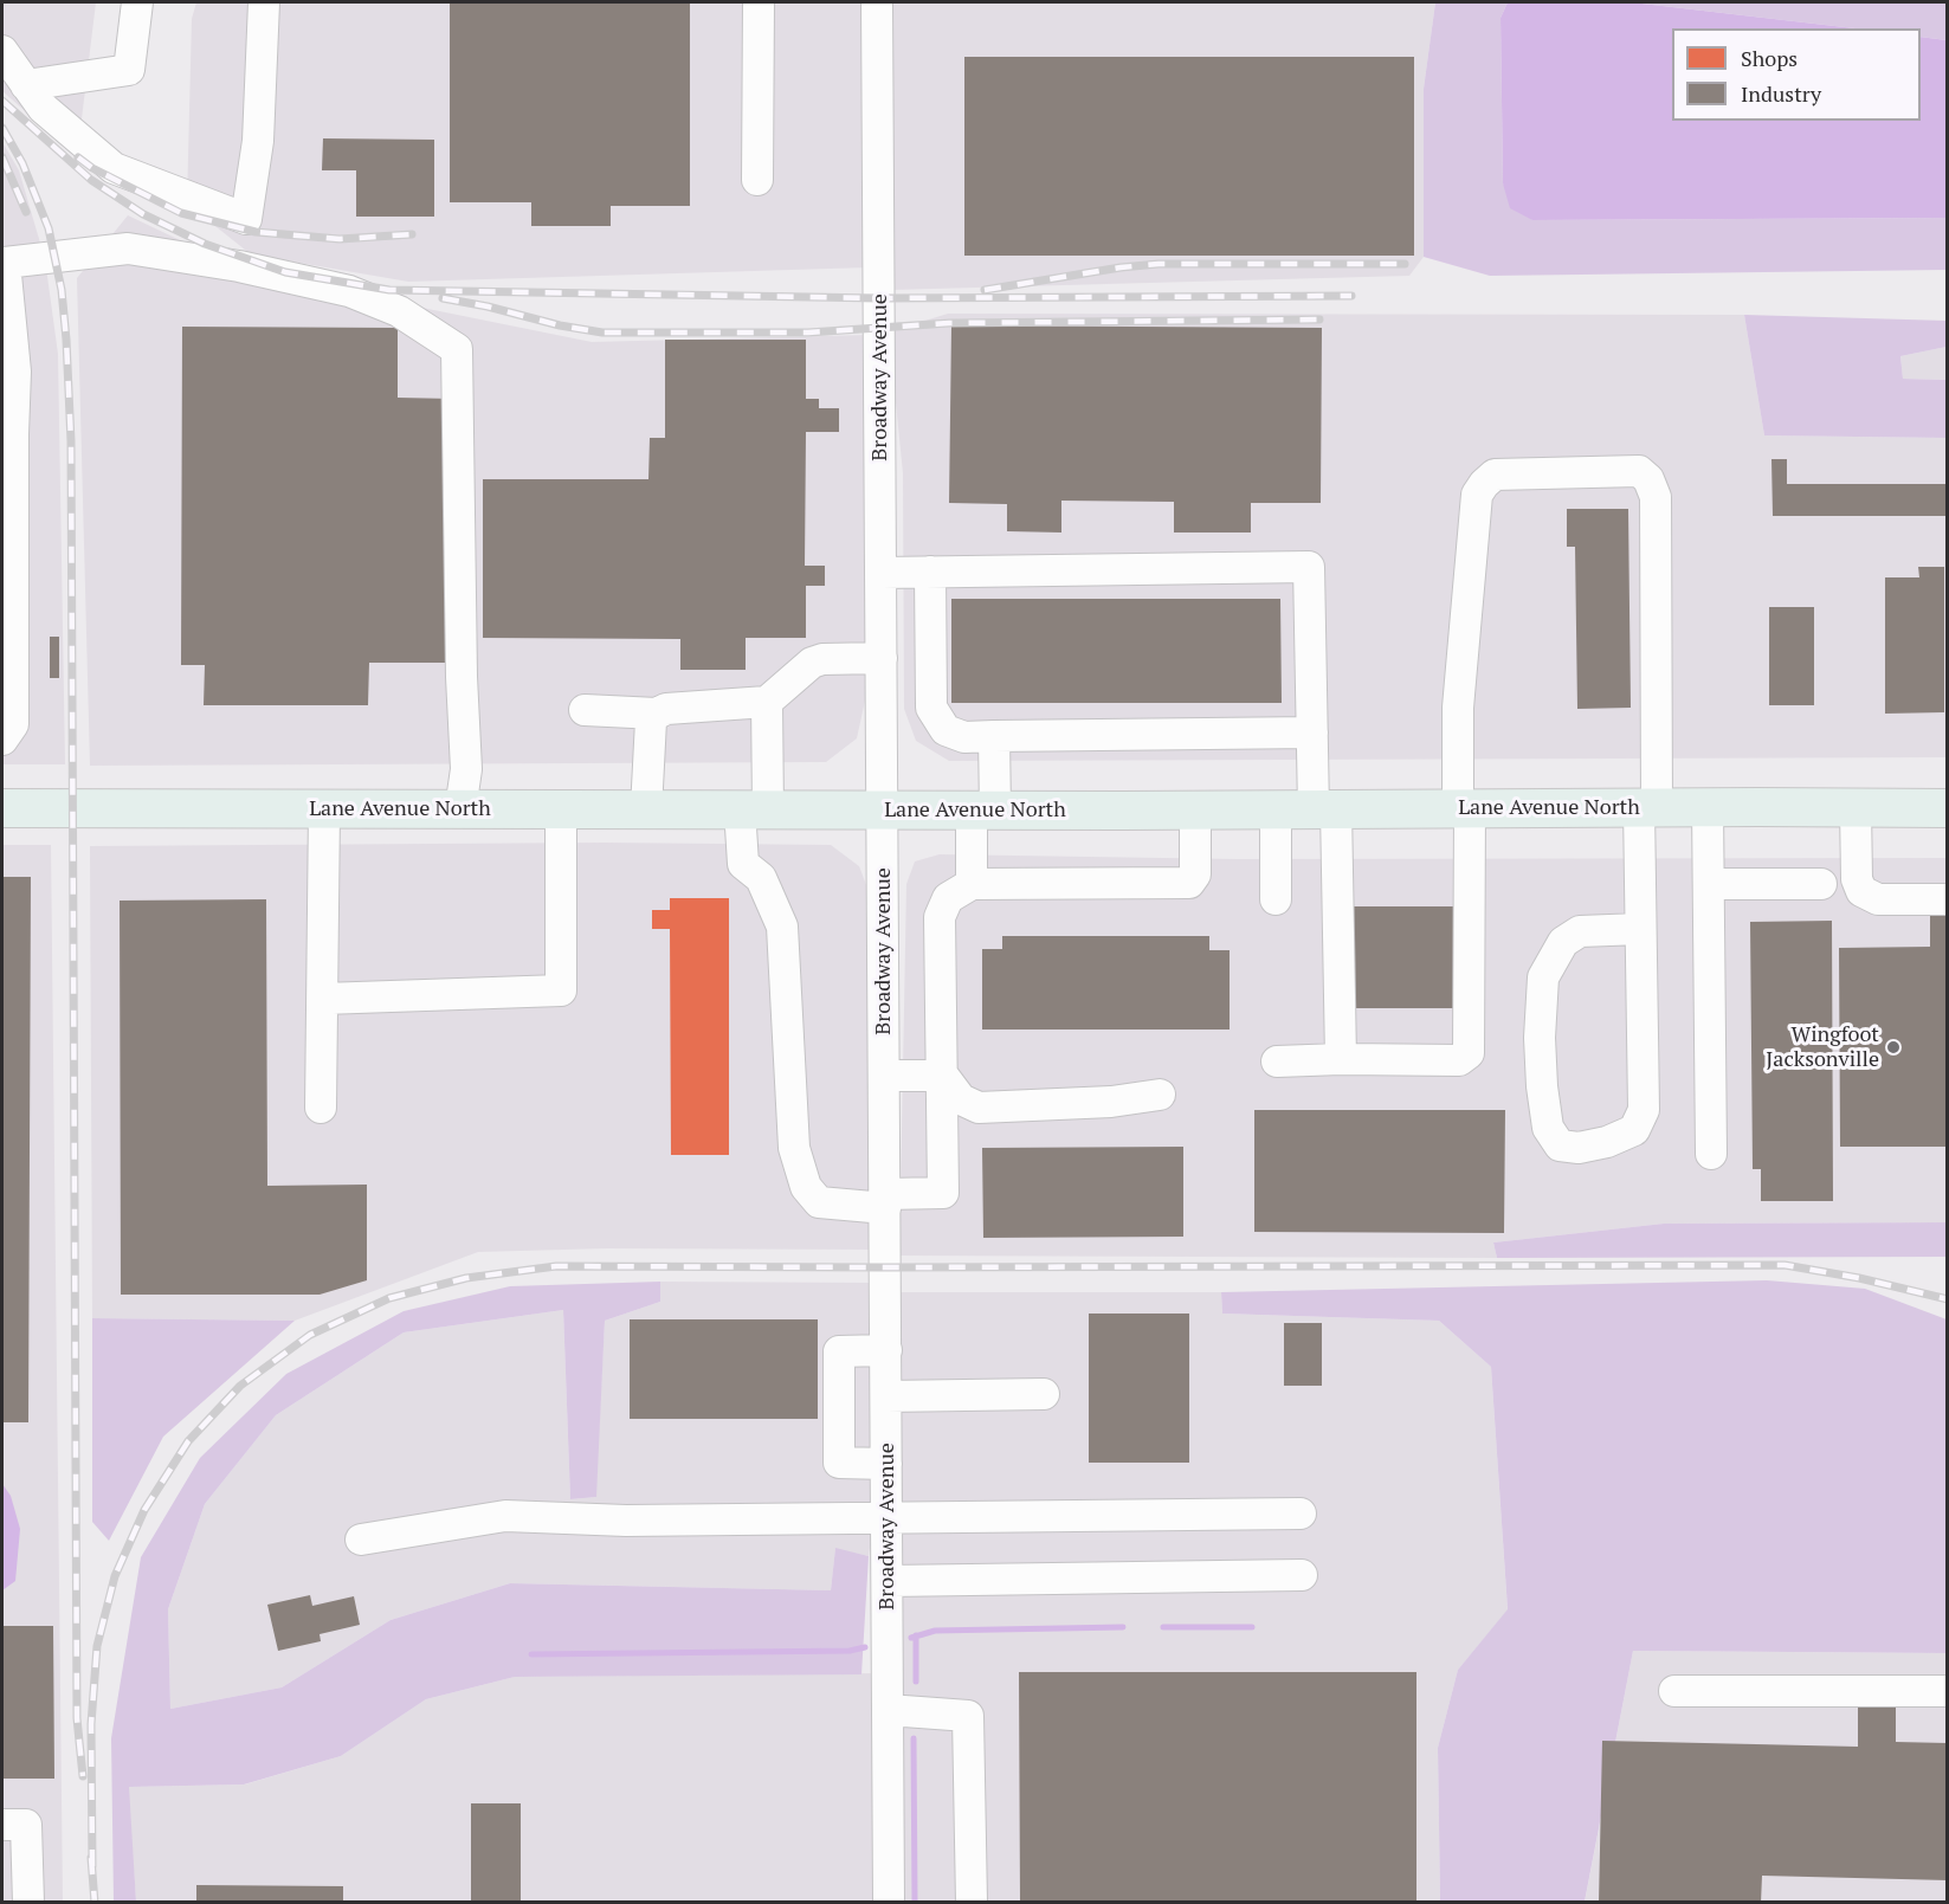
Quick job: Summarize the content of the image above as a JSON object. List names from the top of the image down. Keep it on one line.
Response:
{"streets":{"main road":["Lane Avenue North"],"street":["Broadway Avenue"]},"crossings":[["Broadway Avenue","Lane Avenue North"]],"places":["Wingfoot Jacksonville"],"legend":["Shops","Industry"]}
